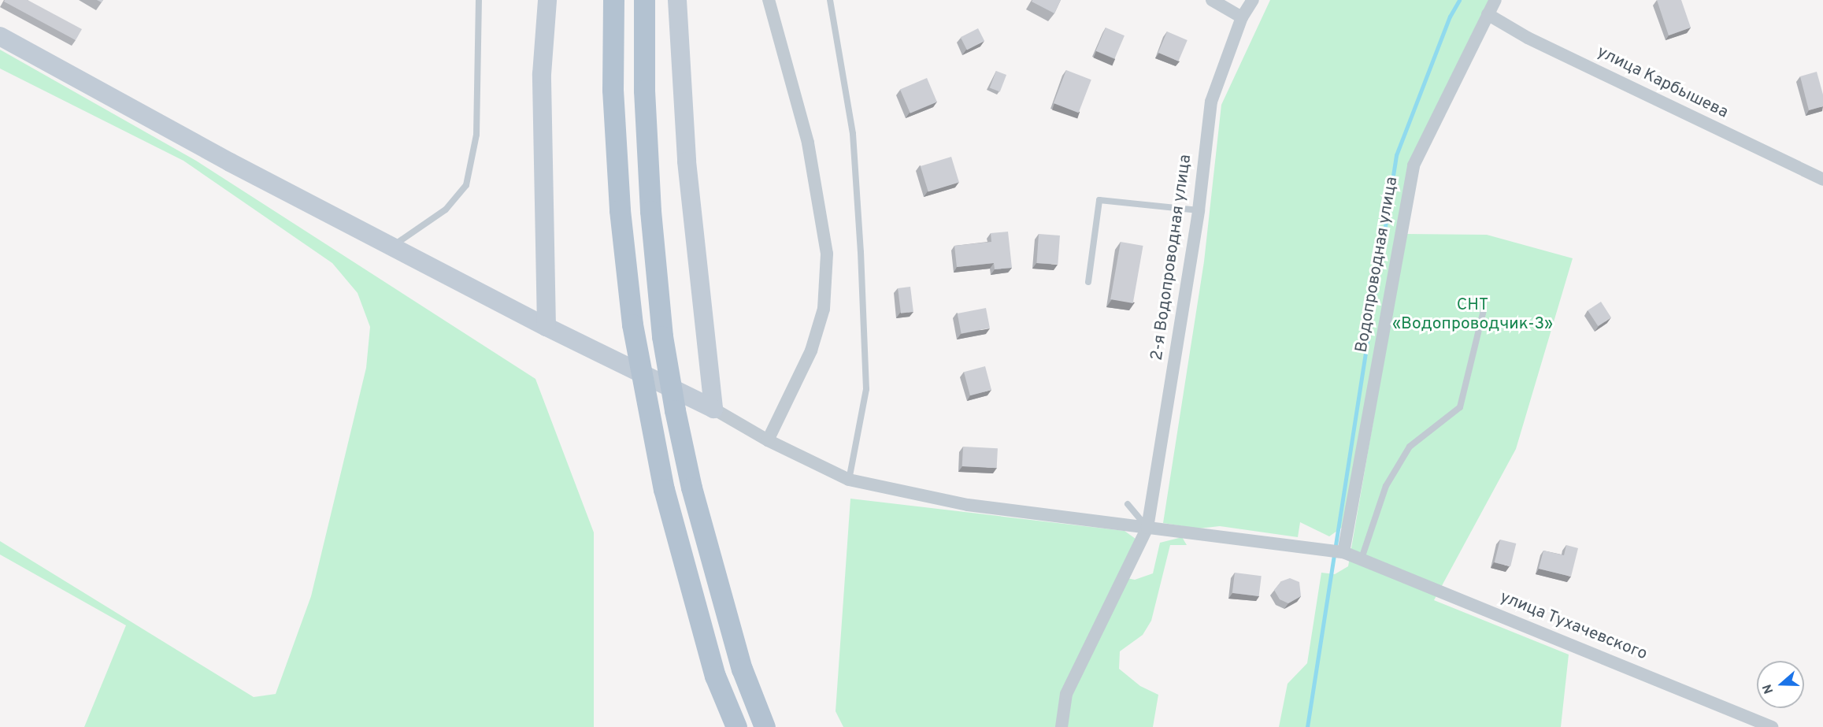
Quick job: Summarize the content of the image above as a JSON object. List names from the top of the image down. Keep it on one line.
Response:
{"streets":{"street":["улица Карбышева","2-я Водопроводная улица","Водопроводная улица","улица Тухачевского"]},"crossings":[["улица Карбышева","Водопроводная улица"],["2-я Водопроводная улица","улица Тухачевского"],["Водопроводная улица","улица Тухачевского"]],"parks":["СНТ «Водопроводчик-3»"],"north":"left"}
